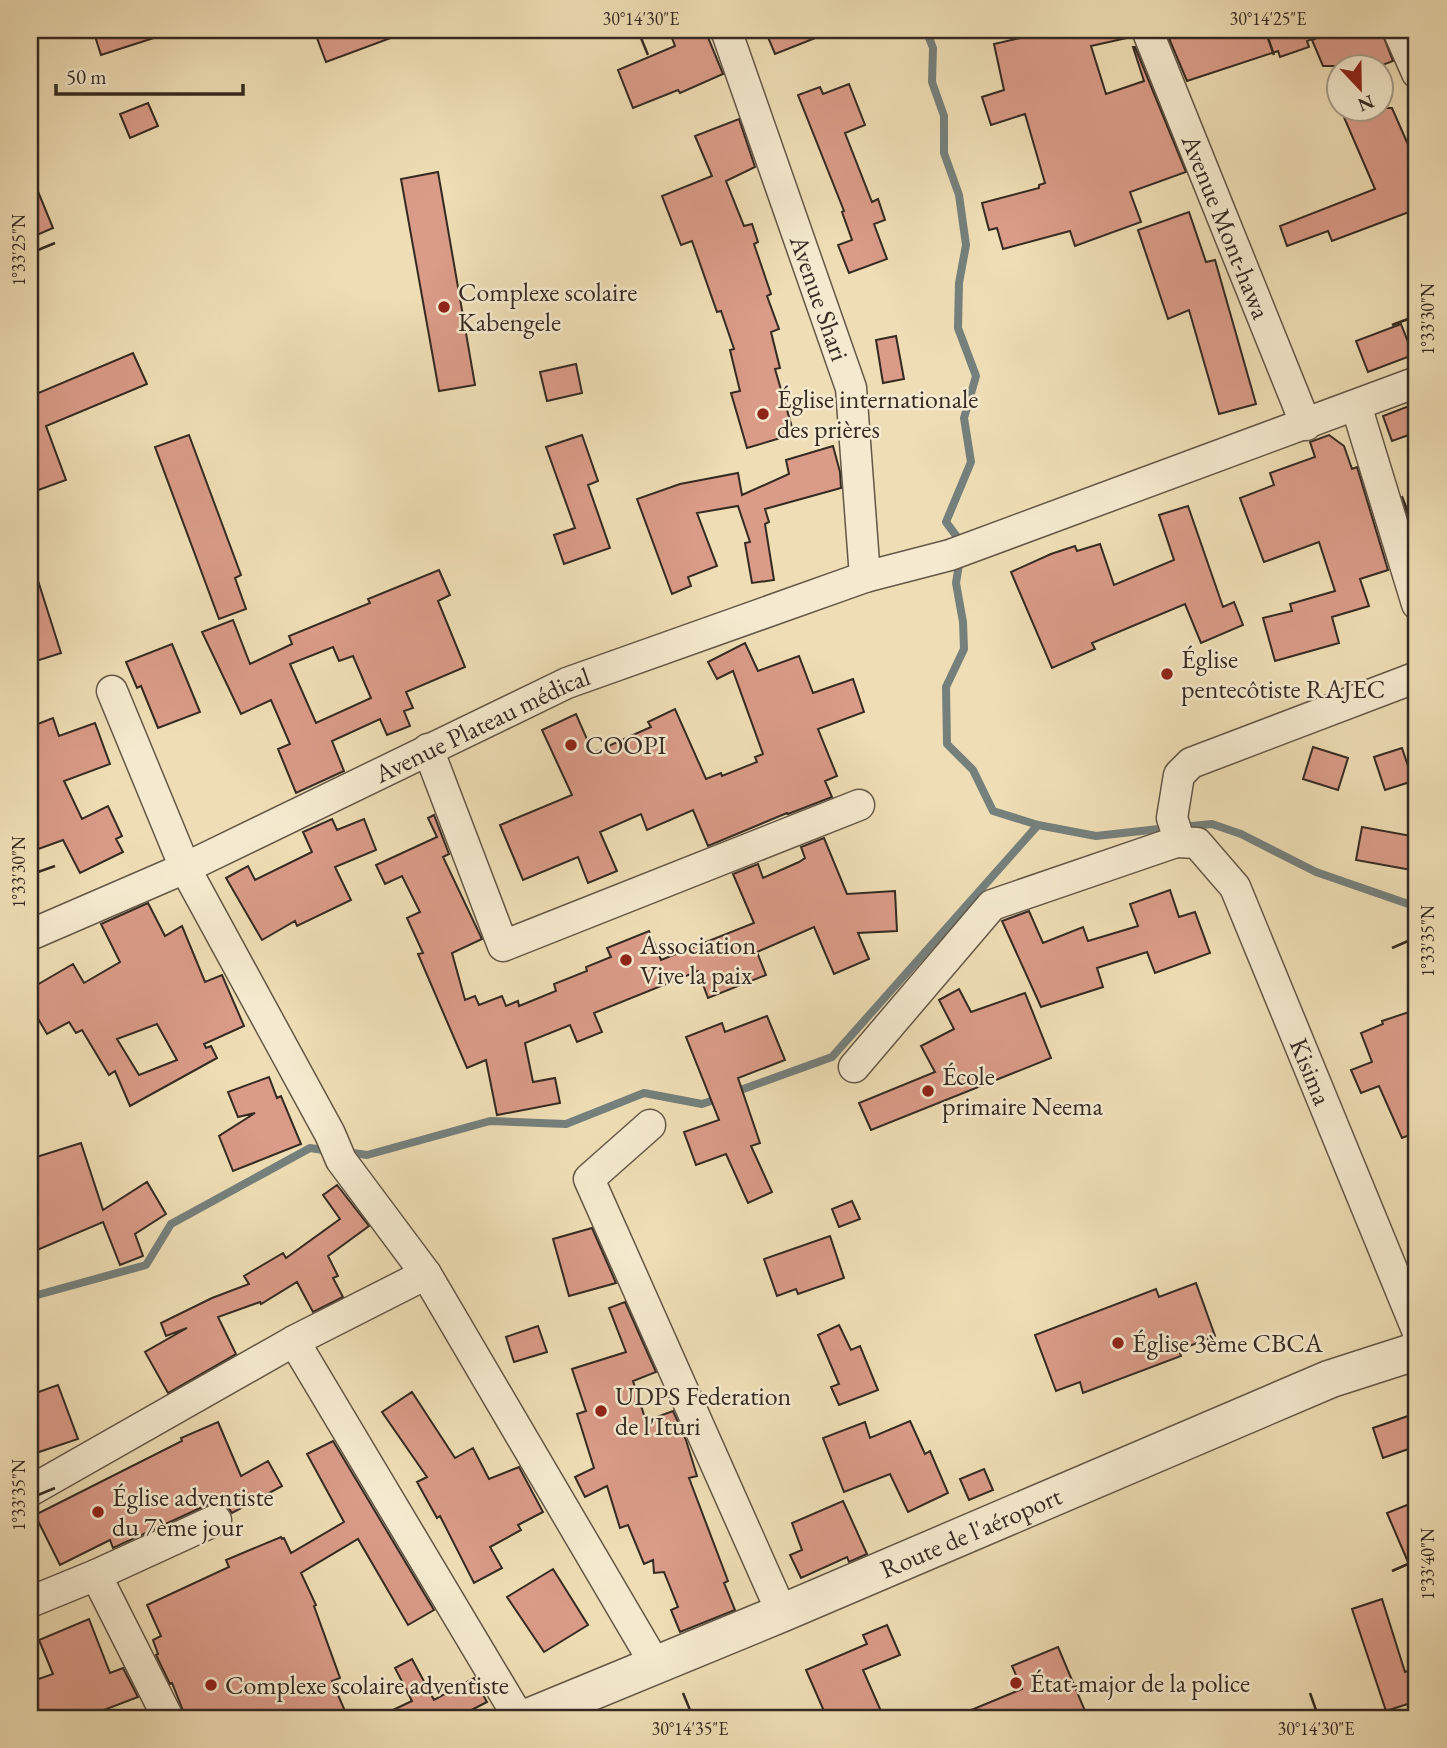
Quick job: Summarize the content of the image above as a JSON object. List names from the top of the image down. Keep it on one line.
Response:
{"streets":{"street":["Avenue Mont-hawa","Avenue Shari","Avenue Plateau médical","Kisima","Route de l'aéroport"]},"crossings":[["Avenue Mont-hawa","Avenue Plateau médical"],["Avenue Shari","Avenue Plateau médical"]],"places":["Complexe scolaire Kabengele","Église internationale des prières","Église pentecôtiste RAJEC","COOPI","Association Vive la paix","École primaire Neema","Église 3ème CBCA","UDPS Federation de l'Ituri","Église adventiste du 7ème jour","État-major de la police","Complexe scolaire adventiste"],"scale_bar":"50 m","north":"bottom","coordinates":["30°14'30\"E","30°14'25\"E","1°33'25\"N","1°33'30\"N","1°33'35\"N","1°33'40\"N","30°14'35\"E"]}
